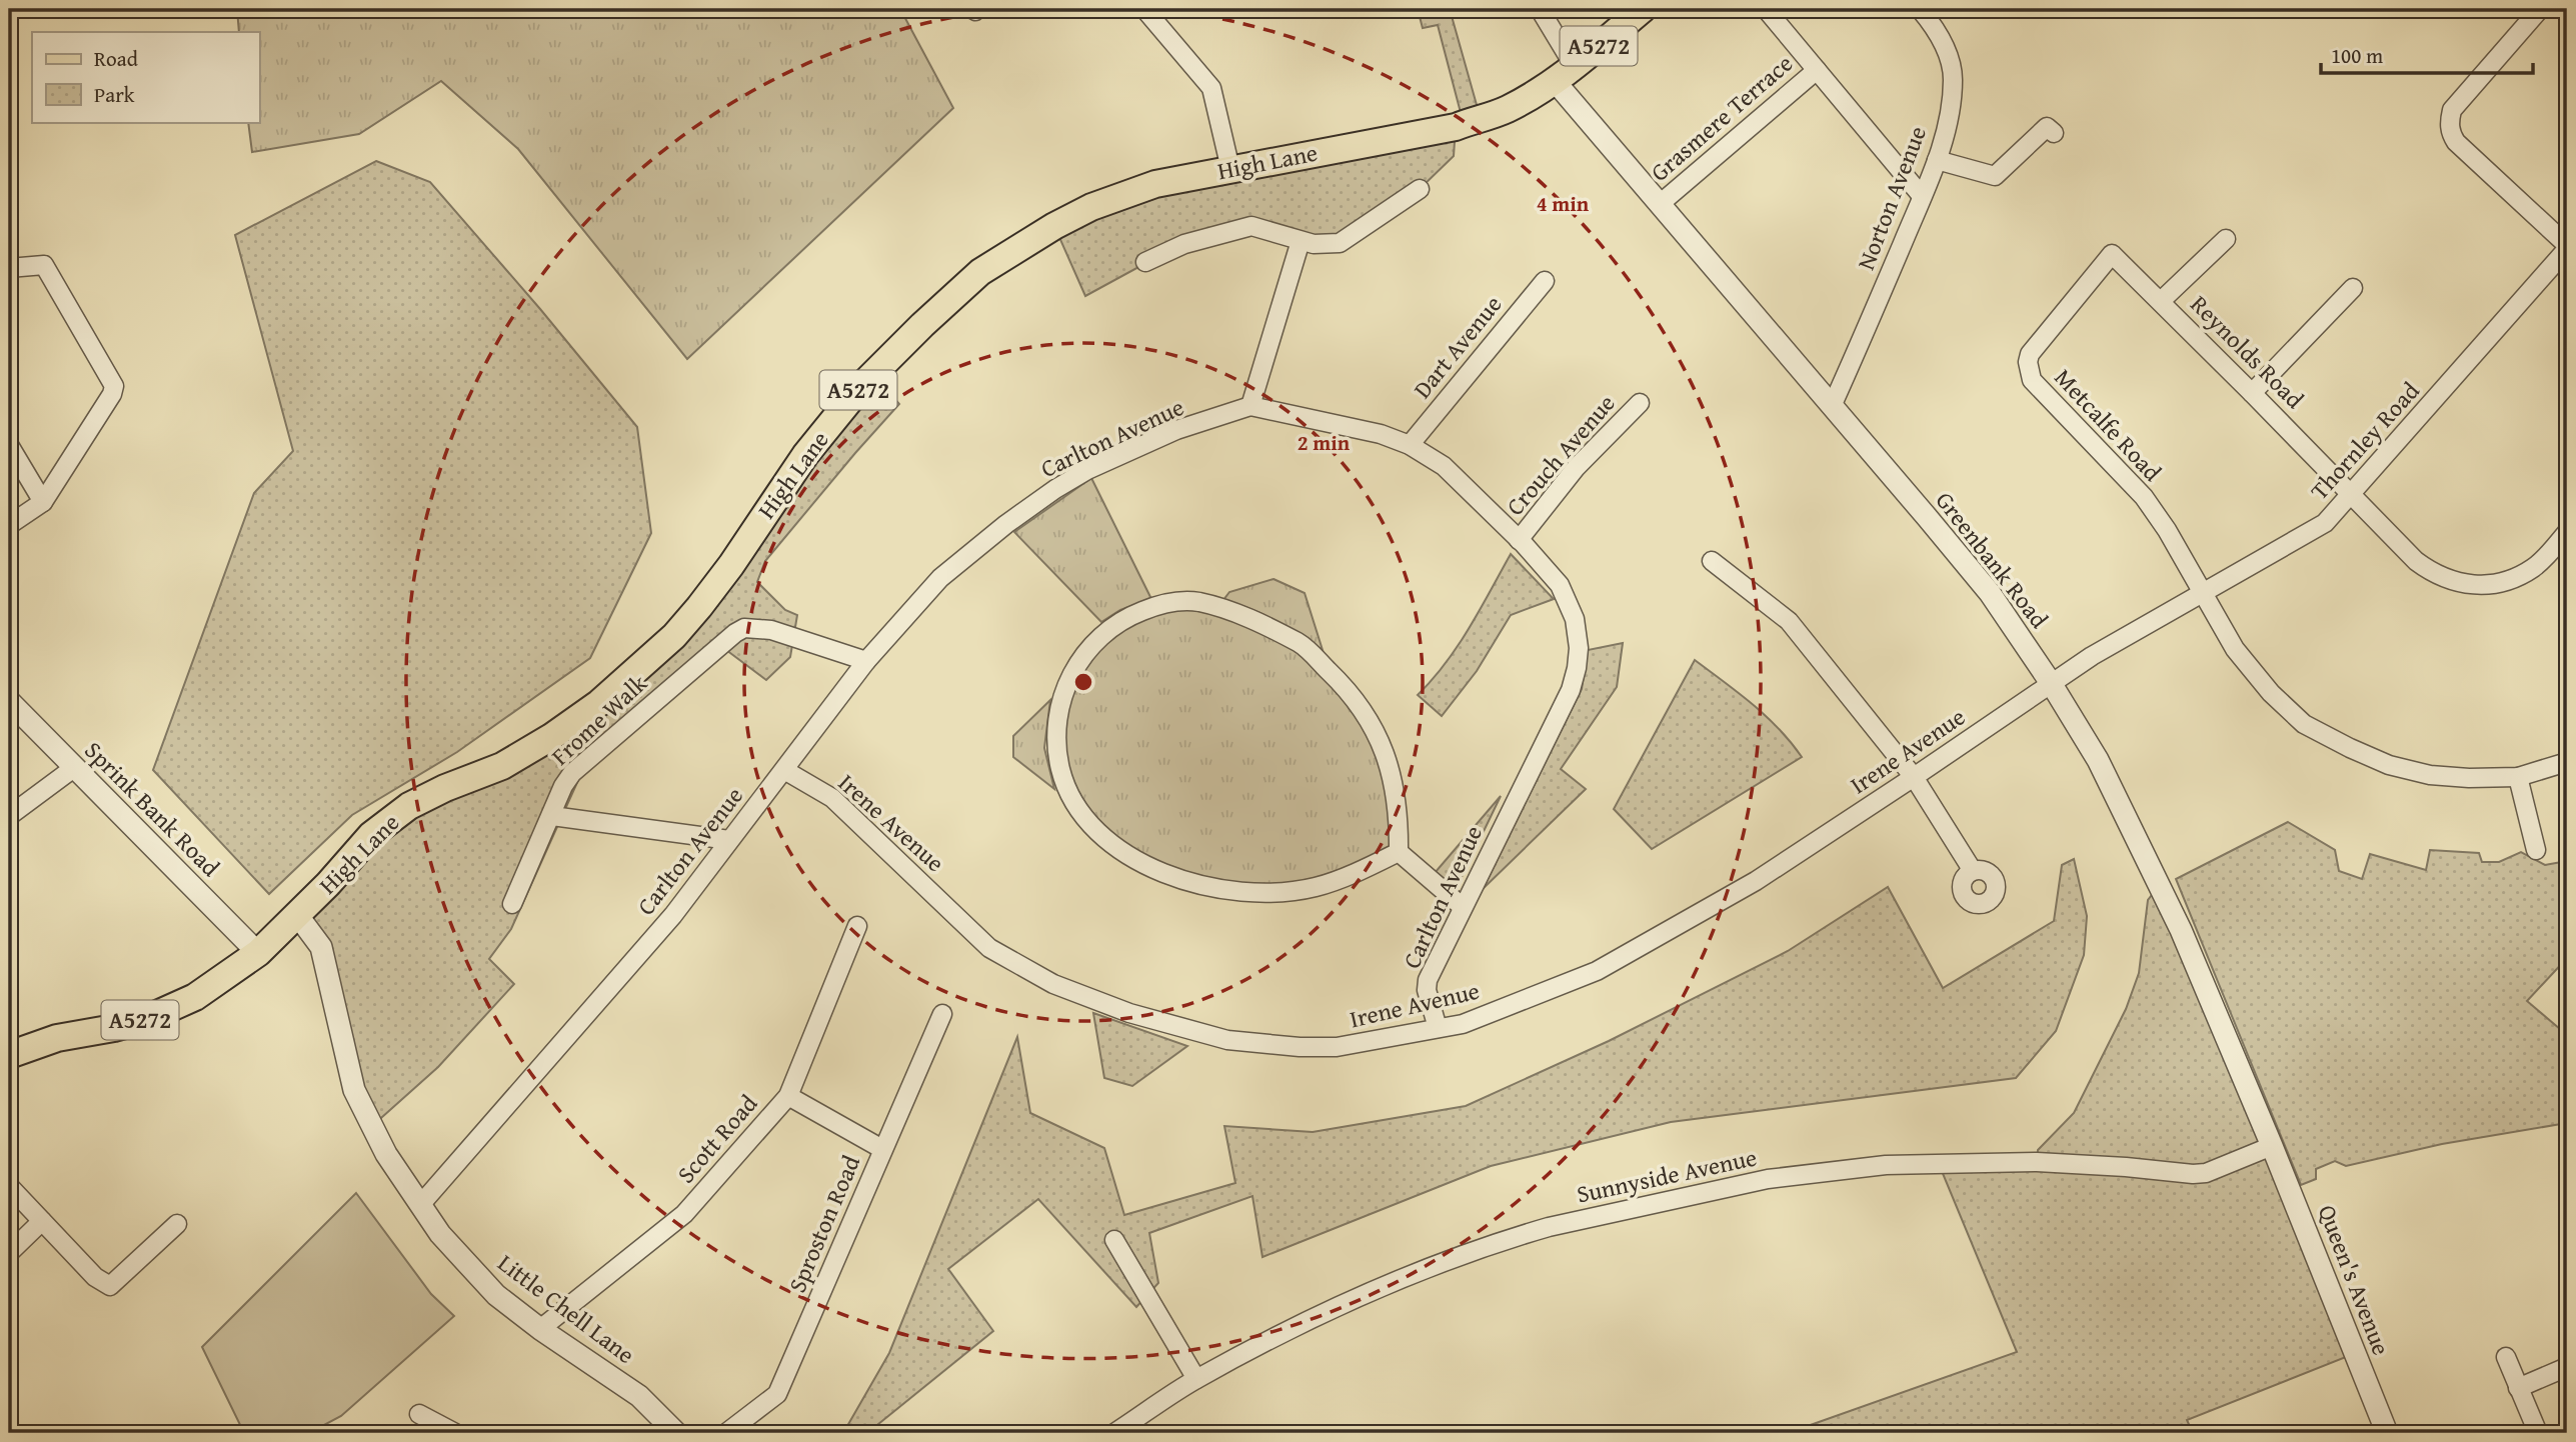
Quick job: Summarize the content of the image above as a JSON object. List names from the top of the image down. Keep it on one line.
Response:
{"streets":{"main road":["A5272","High Lane"],"street":["Grasmere Terrace","Norton Avenue","Dart Avenue","Reynolds Road","Metcalfe Road","Carlton Avenue","Thornley Road","Crouch Avenue","Greenbank Road","Frome Walk","Irene Avenue","Sprink Bank Road","Scott Road","Sunnyside Avenue","Sproston Road","Queen's Avenue","Little Chell Lane"]},"crossings":[["Grasmere Terrace","Greenbank Road"],["High Lane","Greenbank Road"],["High Lane","Sprink Bank Road"],["High Lane","Little Chell Lane"],["Norton Avenue","Greenbank Road"],["Dart Avenue","Carlton Avenue"],["Reynolds Road","Metcalfe Road"],["Reynolds Road","Thornley Road"],["Metcalfe Road","Thornley Road"],["Carlton Avenue","Crouch Avenue"],["Carlton Avenue","Frome Walk"],["Carlton Avenue","Irene Avenue"],["Carlton Avenue","Little Chell Lane"],["Thornley Road","Greenbank Road"],["Thornley Road","Irene Avenue"],["Greenbank Road","Irene Avenue"],["Greenbank Road","Sunnyside Avenue"],["Greenbank Road","Queen's Avenue"],["Scott Road","Little Chell Lane"],["Sunnyside Avenue","Queen's Avenue"]],"legend":["Road","Park"],"scale_bar":"100 m","rings":["4 min","2 min"]}
